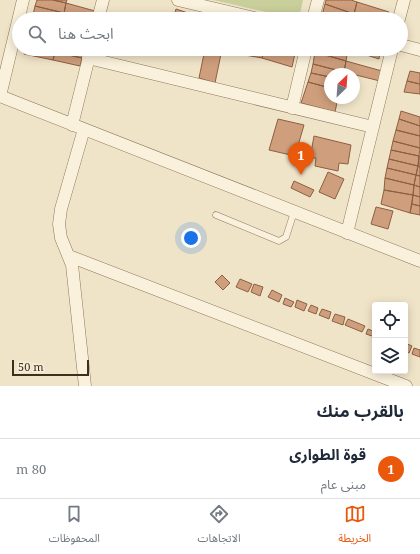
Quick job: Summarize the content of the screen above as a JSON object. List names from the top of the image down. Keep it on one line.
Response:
{"scale_bar":"50 m","north":"top right","page":{"search":"ابحث هنا","pins":"1","scale":"50 m","heading":"بالقرب منك","list":[{"mark":"1","name":"قوة الطواری","note":"مبنى عام","value":"80 m"}],"nav":["الخريطة","الاتجاهات","المحفوظات"]}}
